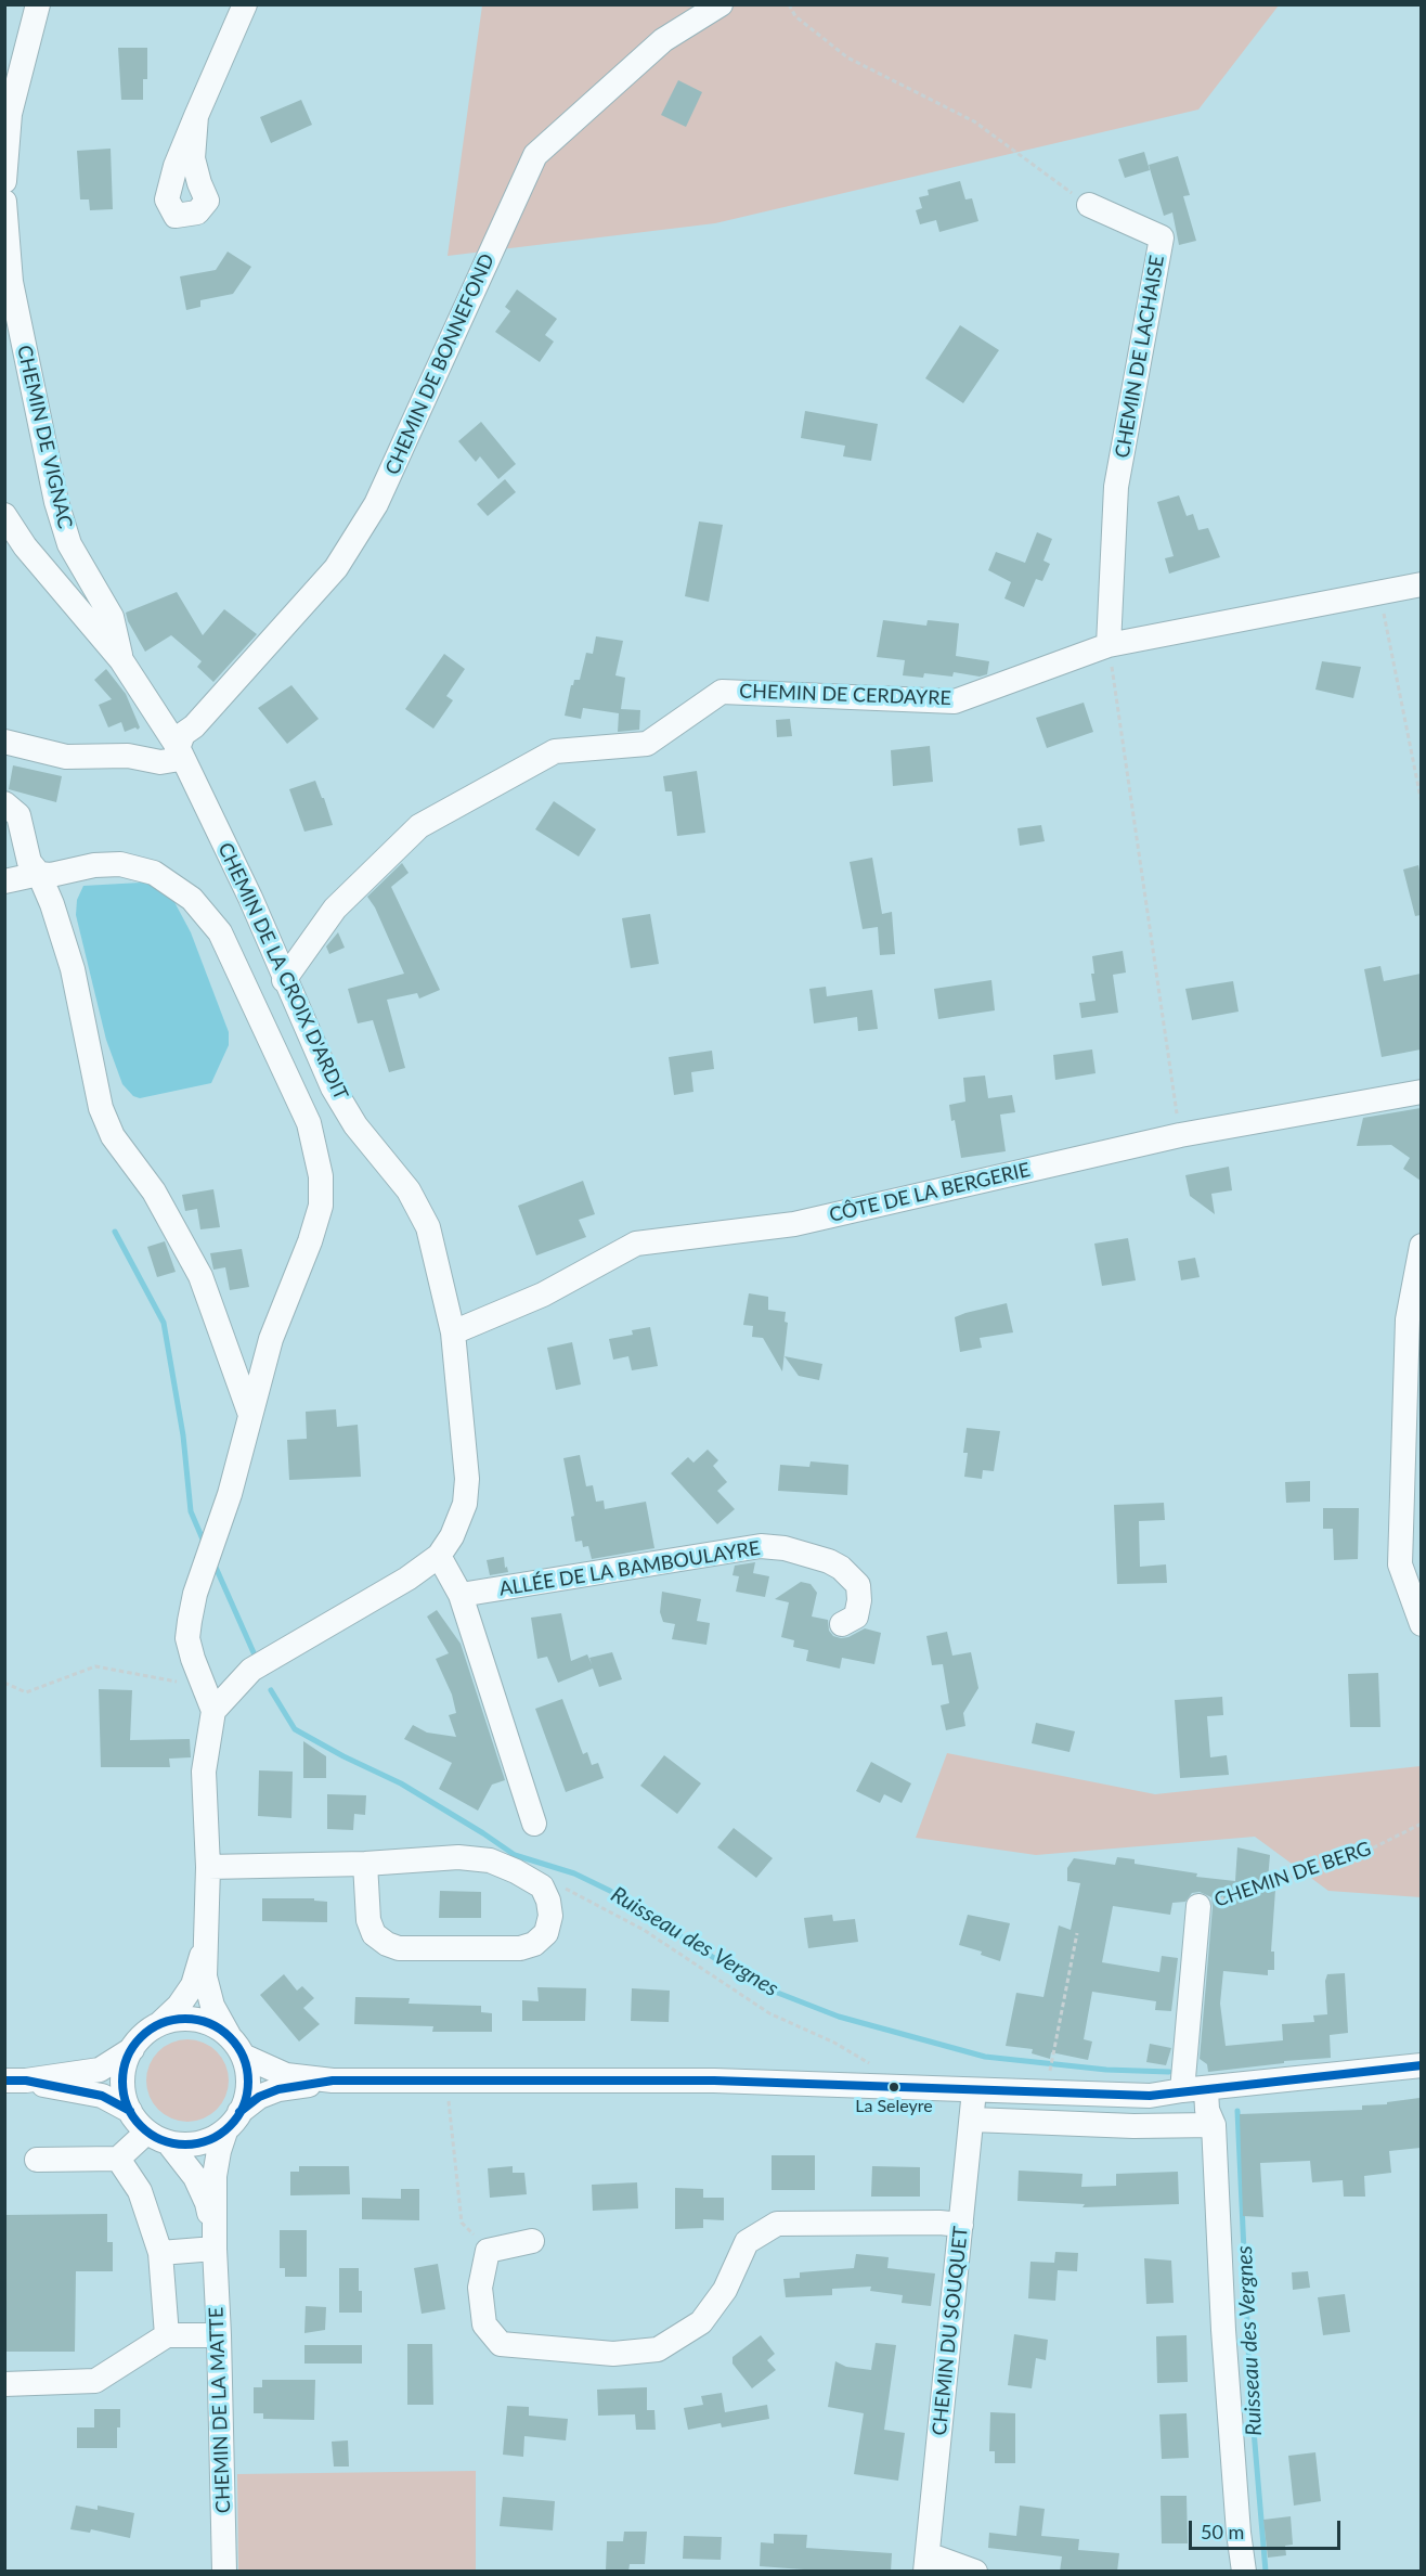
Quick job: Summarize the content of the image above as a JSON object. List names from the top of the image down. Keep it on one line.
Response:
{"streets":{"street":["CHEMIN DE LACHAISE","CHEMIN DE BONNEFOND","CHEMIN DE VIGNAC","CHEMIN DE CERDAYRE","CHEMIN DE LA CROIX D'ARDIT","CÔTE DE LA BERGERIE","ALLÉE DE LA BAMBOULAYRE","CHEMIN DU SOUQUET","CHEMIN DE LA MATTE"],"path":["CHEMIN DE BERG"]},"crossings":[["CHEMIN DE LACHAISE","CHEMIN DE CERDAYRE"],["CHEMIN DE BONNEFOND","CHEMIN DE LA CROIX D'ARDIT"],["CHEMIN DE VIGNAC","CHEMIN DE LA CROIX D'ARDIT"],["CHEMIN DE CERDAYRE","CHEMIN DE LA CROIX D'ARDIT"],["CHEMIN DE LA CROIX D'ARDIT","CÔTE DE LA BERGERIE"]],"water":["Ruisseau des Vergnes"],"places":["La Seleyre"],"scale_bar":"50 m"}
